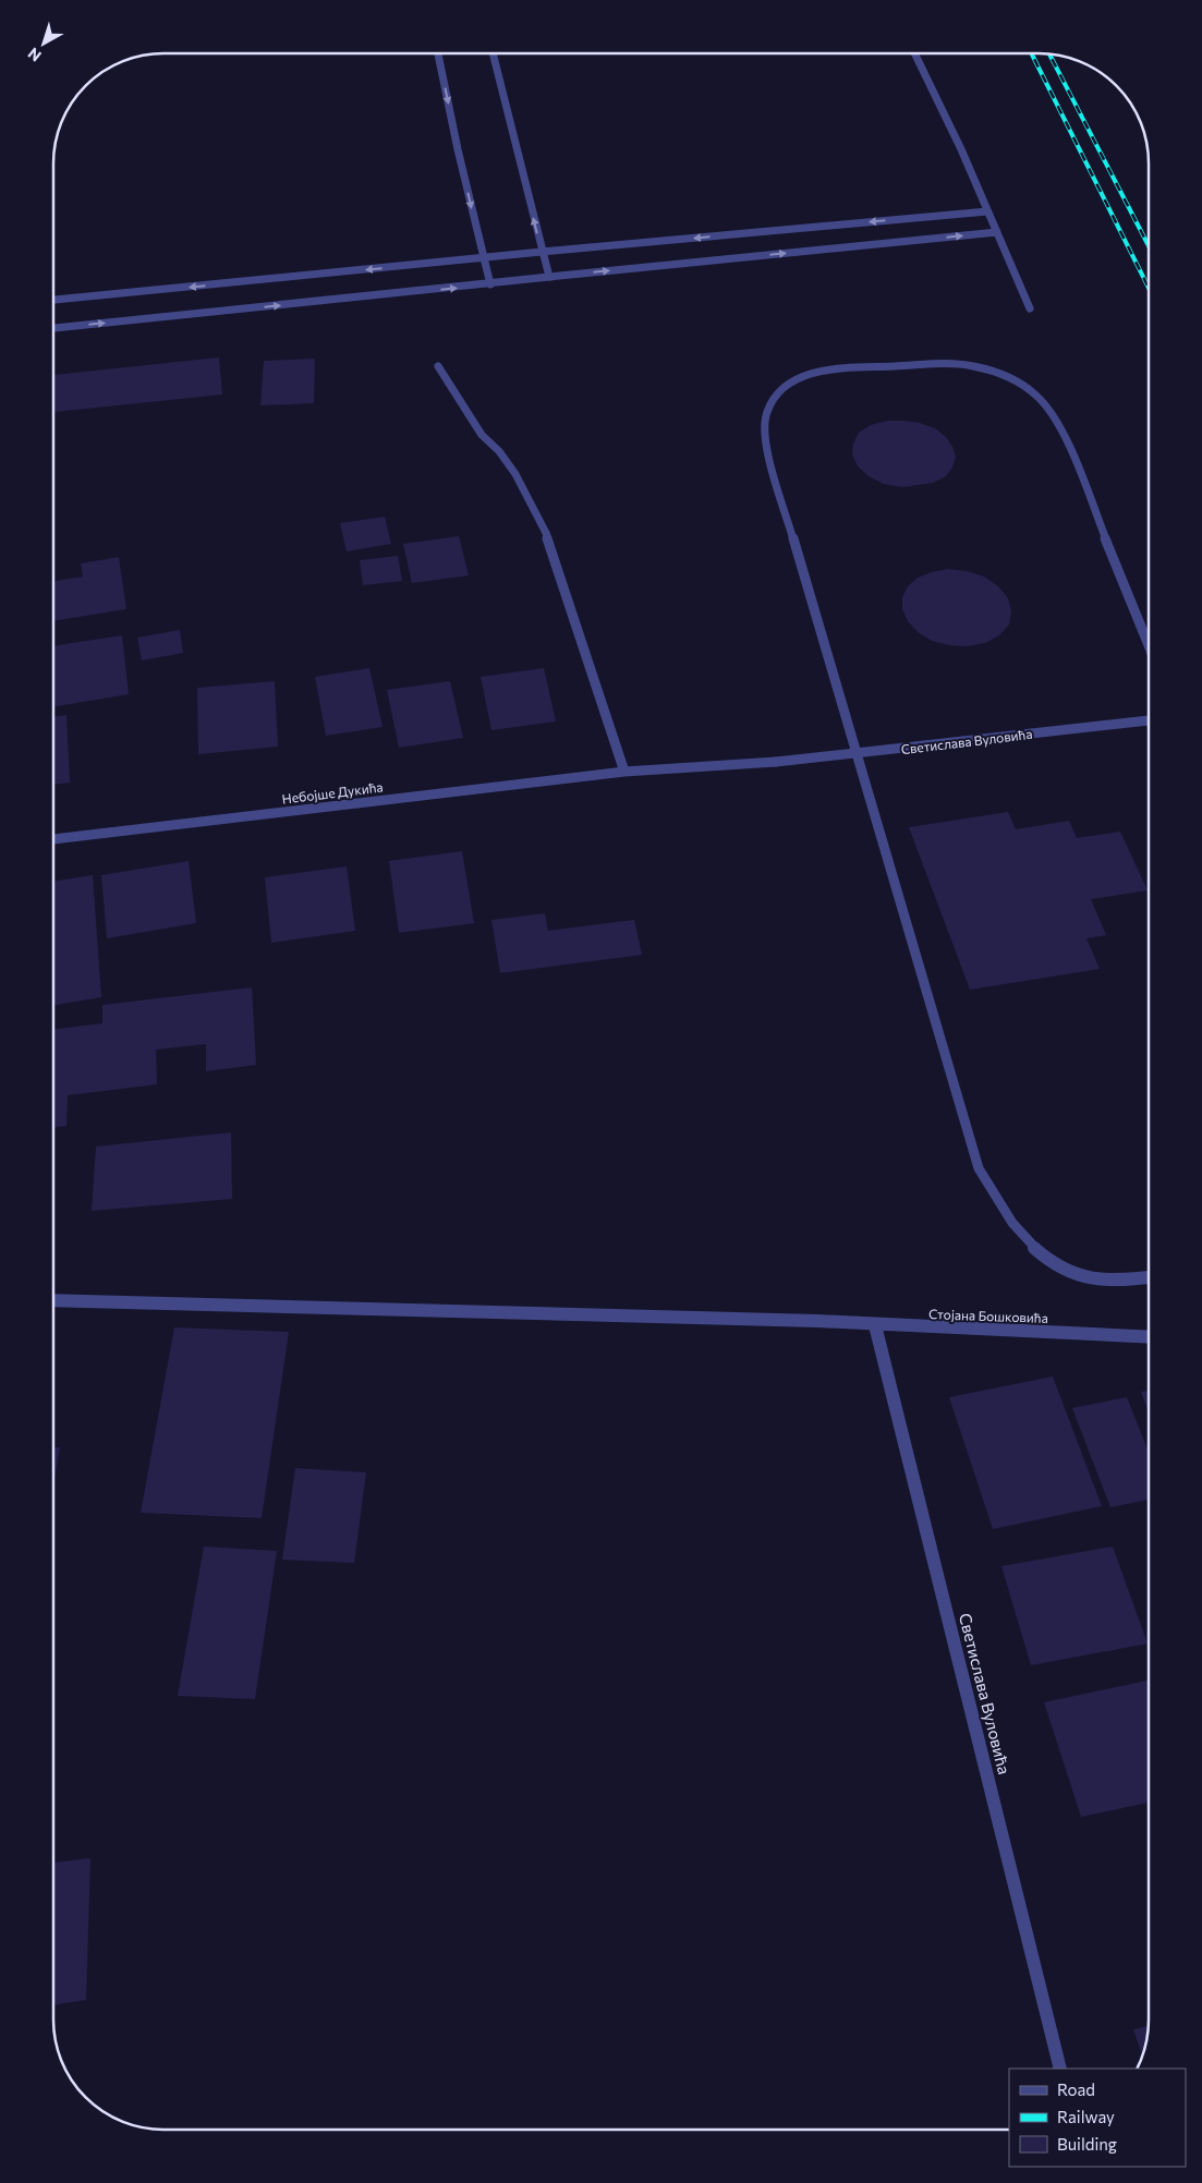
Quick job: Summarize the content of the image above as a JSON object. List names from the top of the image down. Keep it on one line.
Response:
{"streets":{"street":["Светислава Вуловића","Небојше Дукића","Стојана Бошковића"]},"crossings":[["Светислава Вуловића","Небојше Дукића"],["Светислава Вуловића","Стојана Бошковића"]],"legend":["Road","Railway","Building"],"north":"bottom left"}
